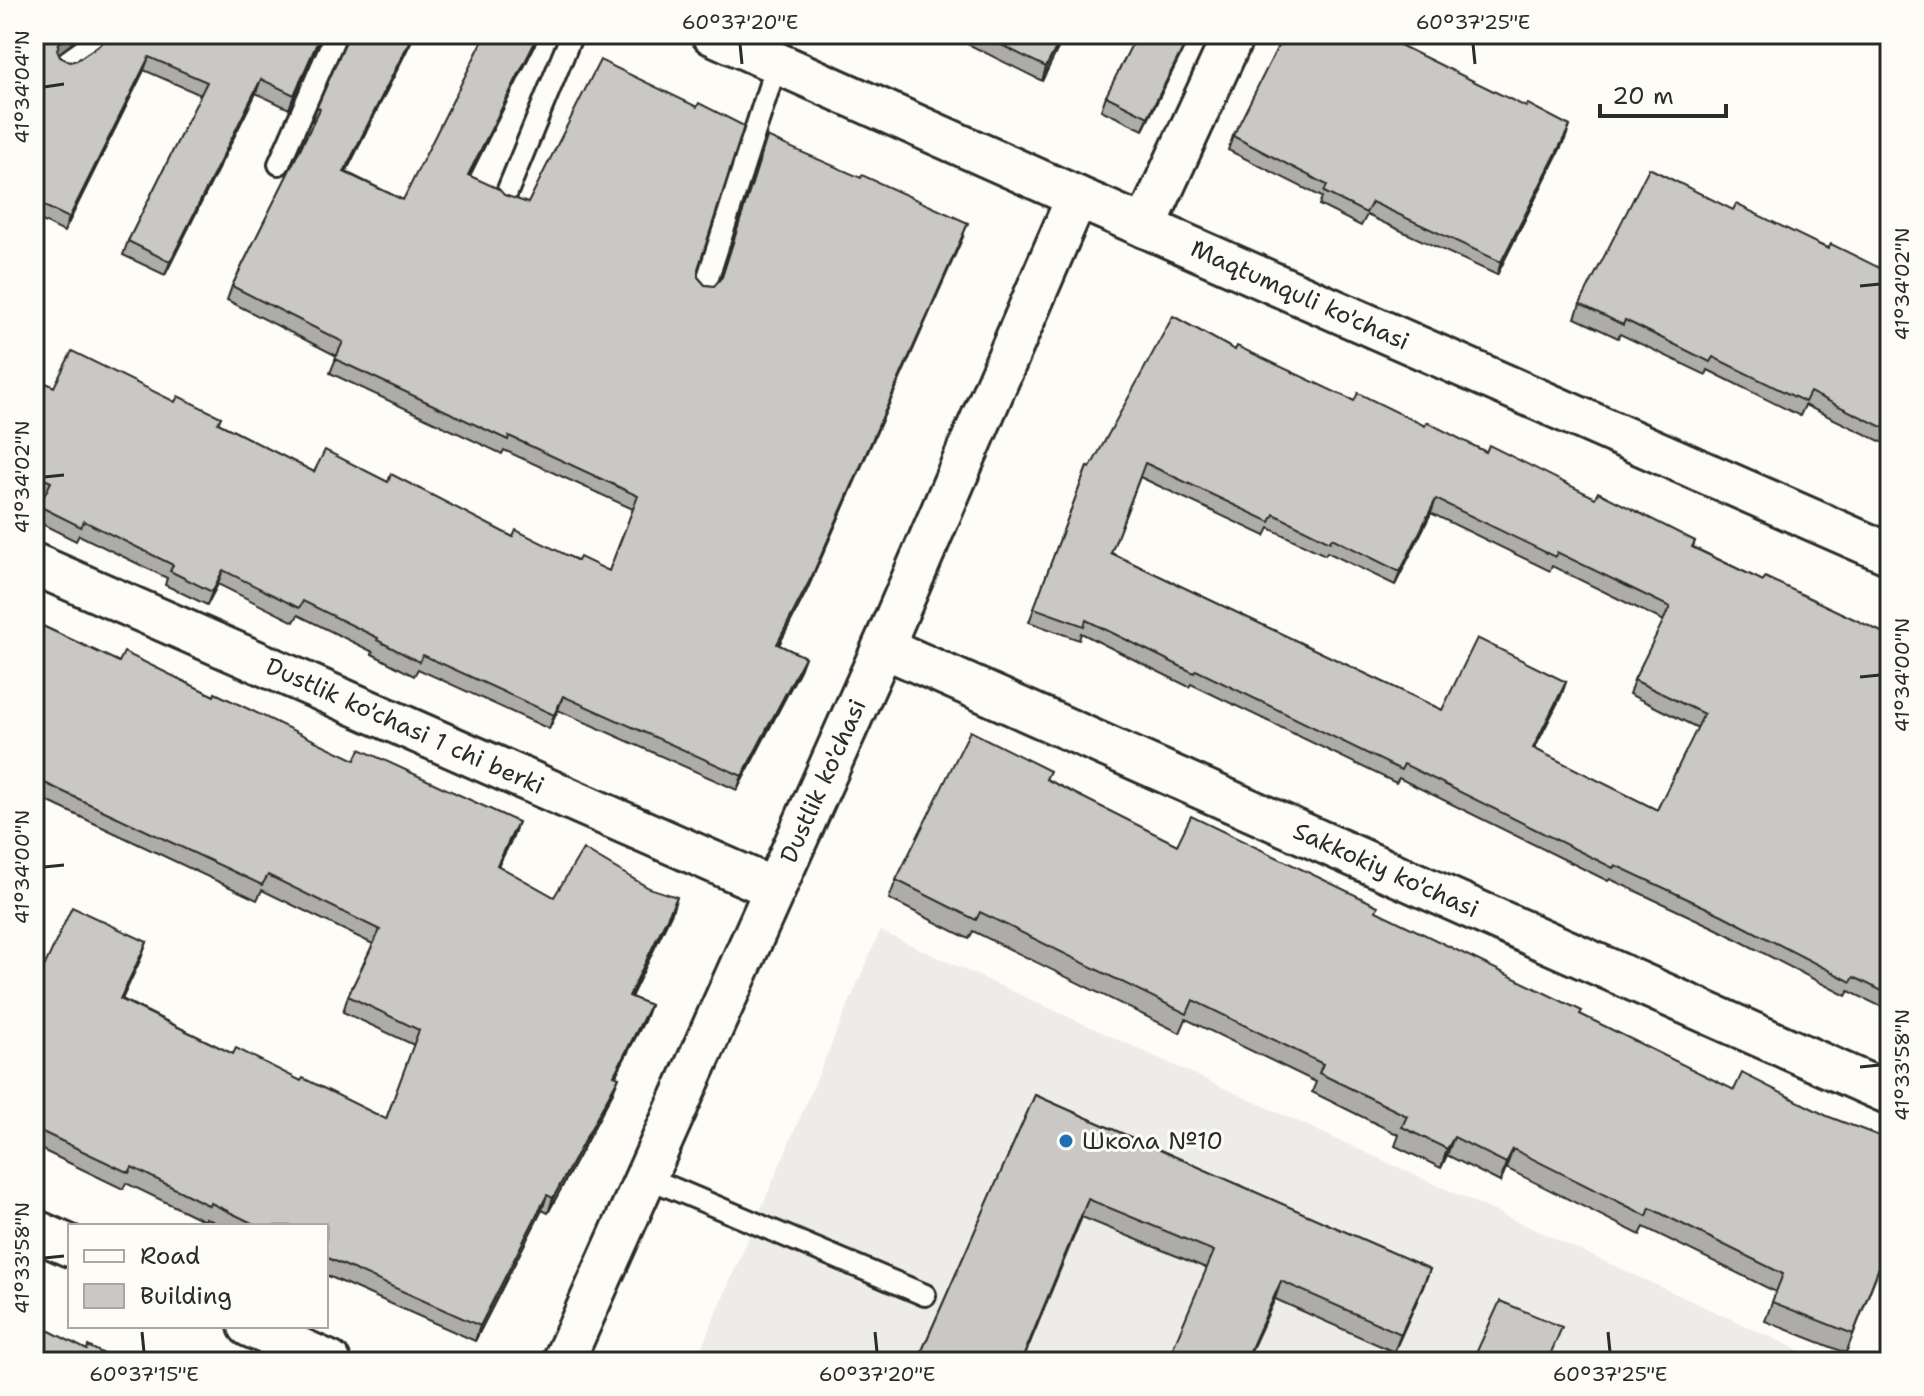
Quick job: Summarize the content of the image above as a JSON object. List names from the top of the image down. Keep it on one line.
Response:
{"streets":{"street":["Maqtumquli ko'chasi","Dustlik ko'chasi 1 chi berki","Dustlik ko'chasi","Sakkokiy ko'chasi"]},"crossings":[["Maqtumquli ko'chasi","Dustlik ko'chasi"],["Dustlik ko'chasi 1 chi berki","Dustlik ko'chasi"],["Dustlik ko'chasi","Sakkokiy ko'chasi"]],"places":["Школа №10"],"legend":["Road","Building"],"scale_bar":"20 m","coordinates":["60°37'20\"E","60°37'25\"E","41°34'04\"N","41°34'02\"N","41°34'00\"N","41°33'58\"N","60°37'15\"E"]}
